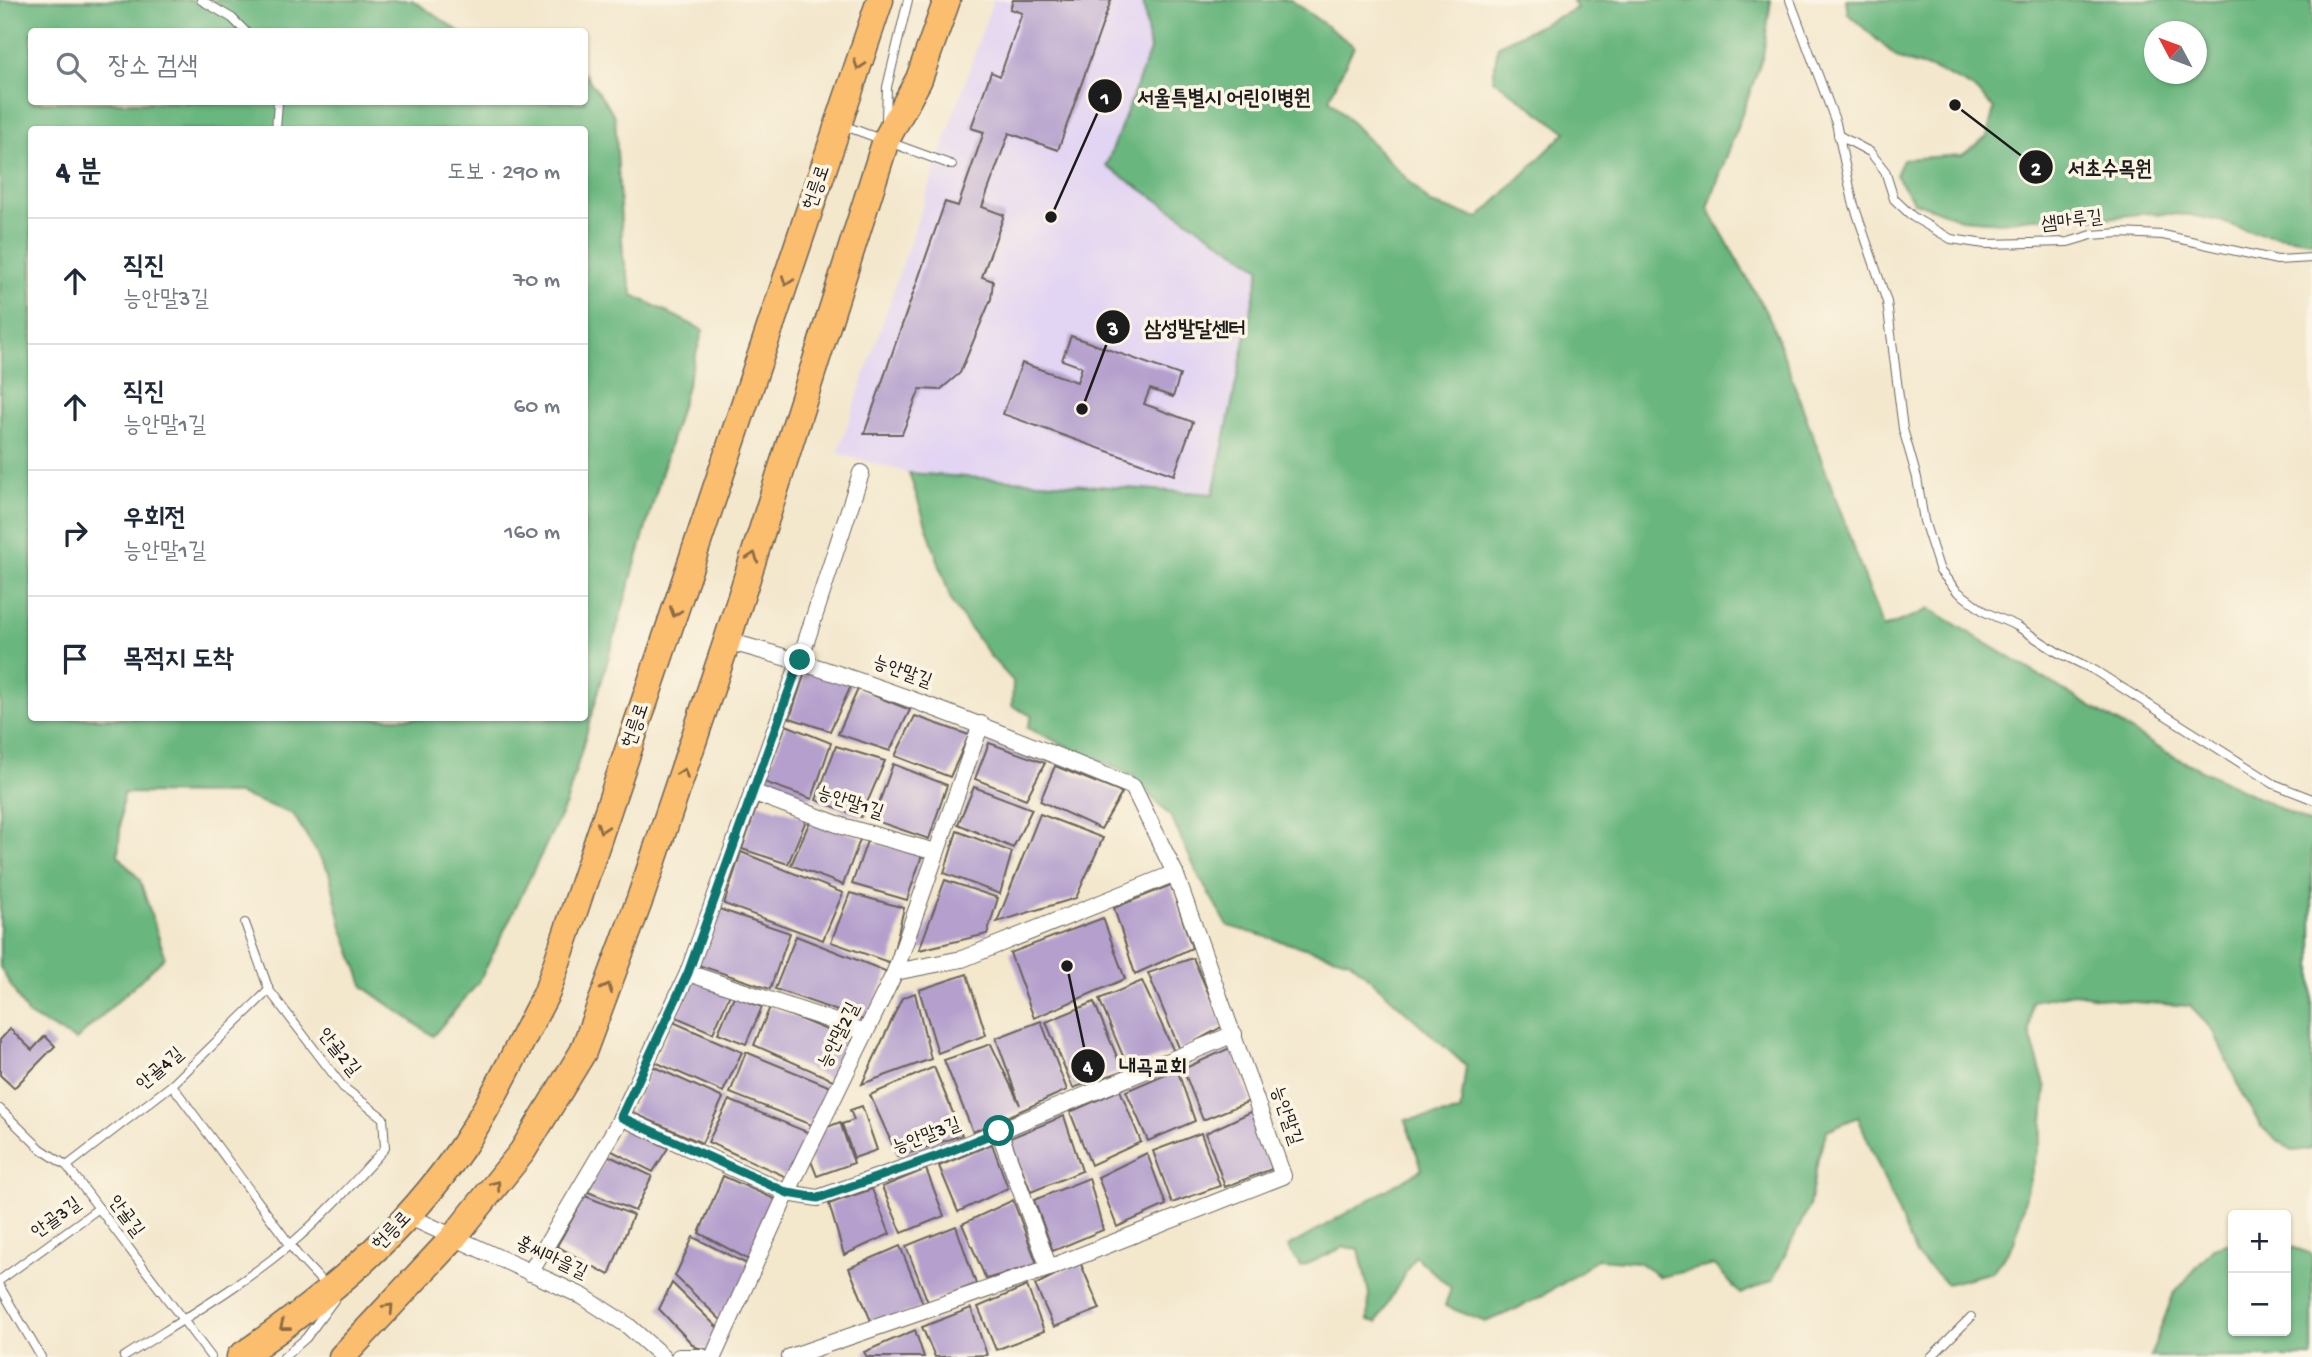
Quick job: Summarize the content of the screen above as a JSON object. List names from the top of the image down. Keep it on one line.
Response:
{"streets":{"main road":["헌릉로"],"street":["능안말길","능안말1길","능안말2길","능안말3길","홍씨마을길"],"lane":["샘마루길","안골2길","안골4길","안골길","안골3길"]},"crossings":[["헌릉로","홍씨마을길"],["능안말길","능안말2길"],["능안말길","능안말3길"],["능안말1길","능안말2길"],["능안말2길","능안말3길"],["안골2길","안골4길"],["안골2길","안골길"],["안골4길","안골길"],["안골길","안골3길"]],"places":["서초수목원","서울특별시 어린이병원","삼성발달센터","내곡교회"],"north":"top left","page":{"search":"장소 검색","heading":["4 분","도보 · 290 m"],"list":[["직진","능안말3길","70 m"],["직진","능안말1길","60 m"],["우회전","능안말1길","160 m"],"목적지 도착"],"map_buttons":["+","−"]}}
